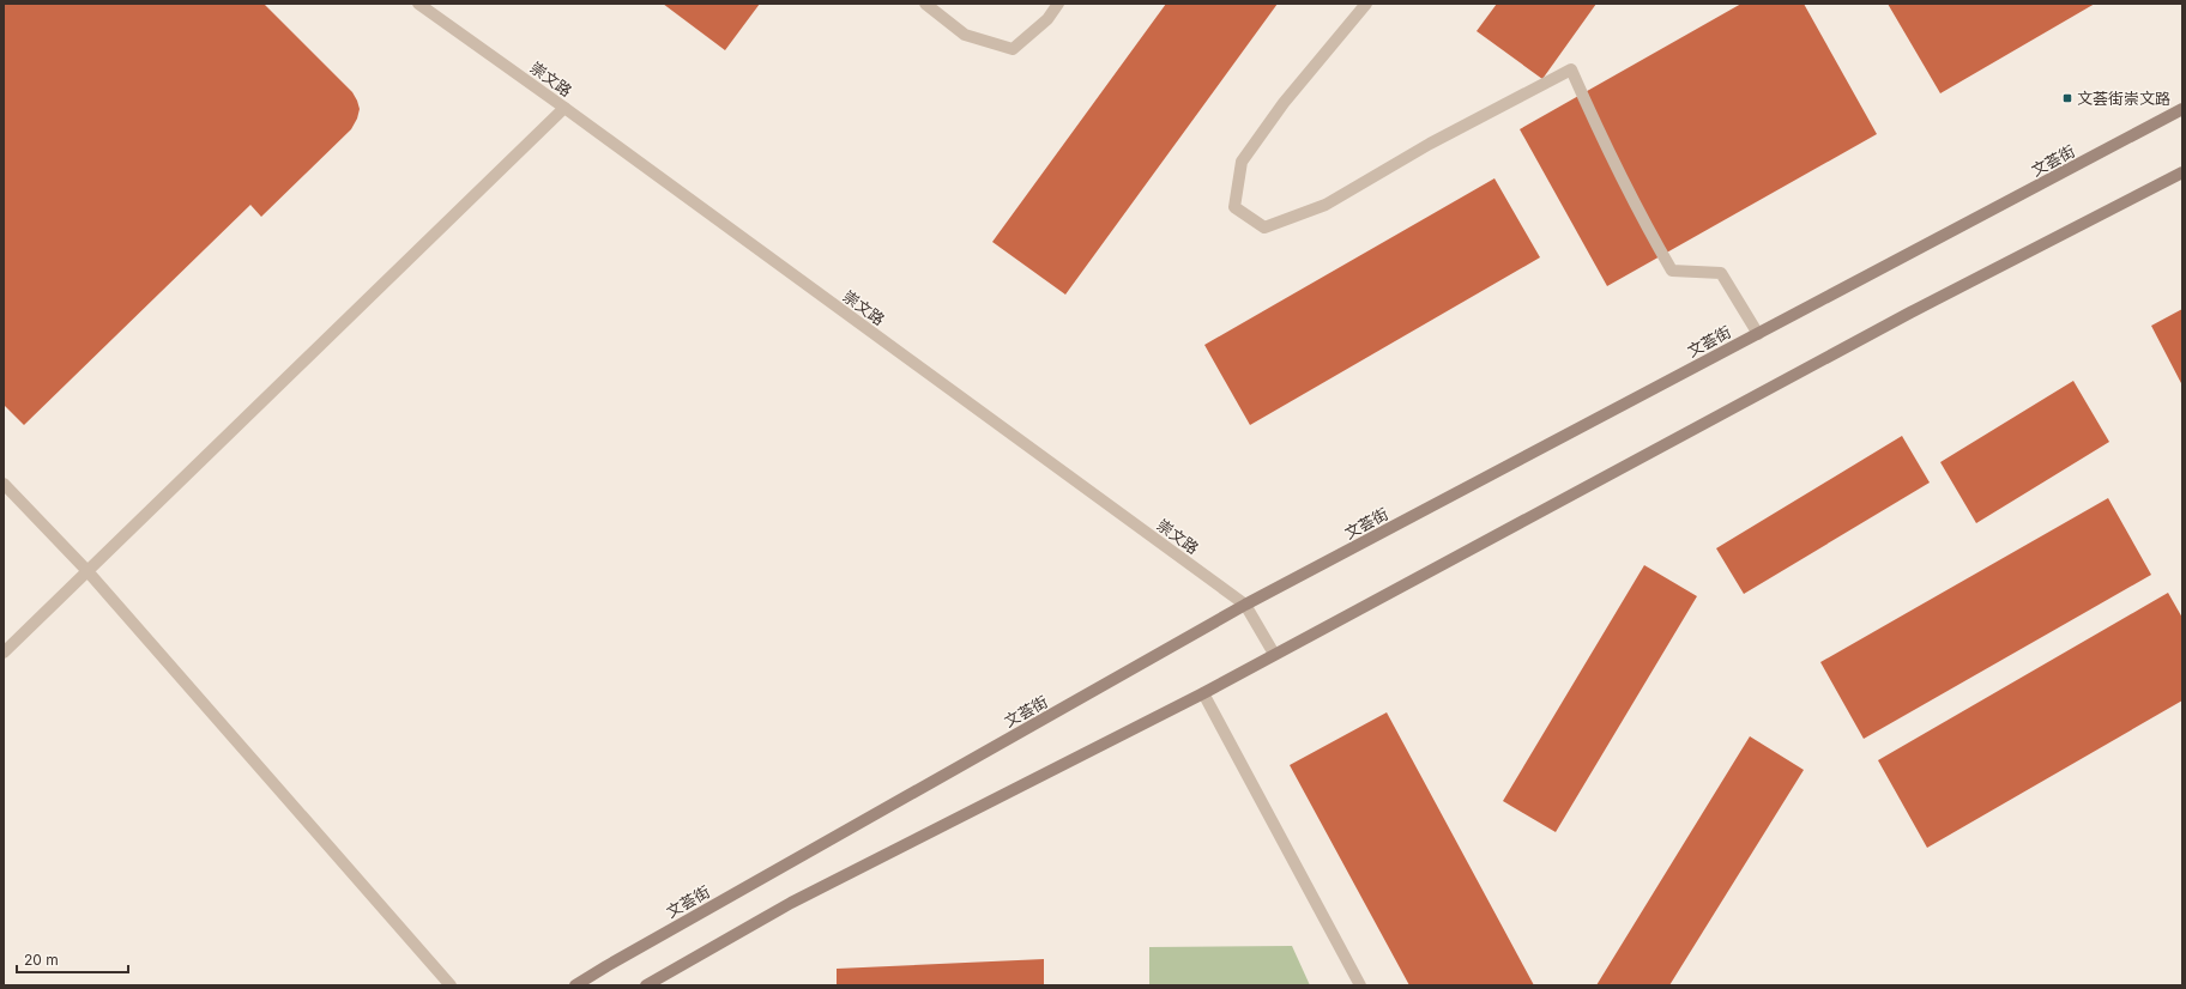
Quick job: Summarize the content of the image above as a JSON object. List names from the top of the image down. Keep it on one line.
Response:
{"streets":{"main road":["文荟街"],"street":["崇文路"]},"crossings":[["崇文路","文荟街"]],"places":{"transit":["文荟街崇文路"]},"scale_bar":"20 m"}
